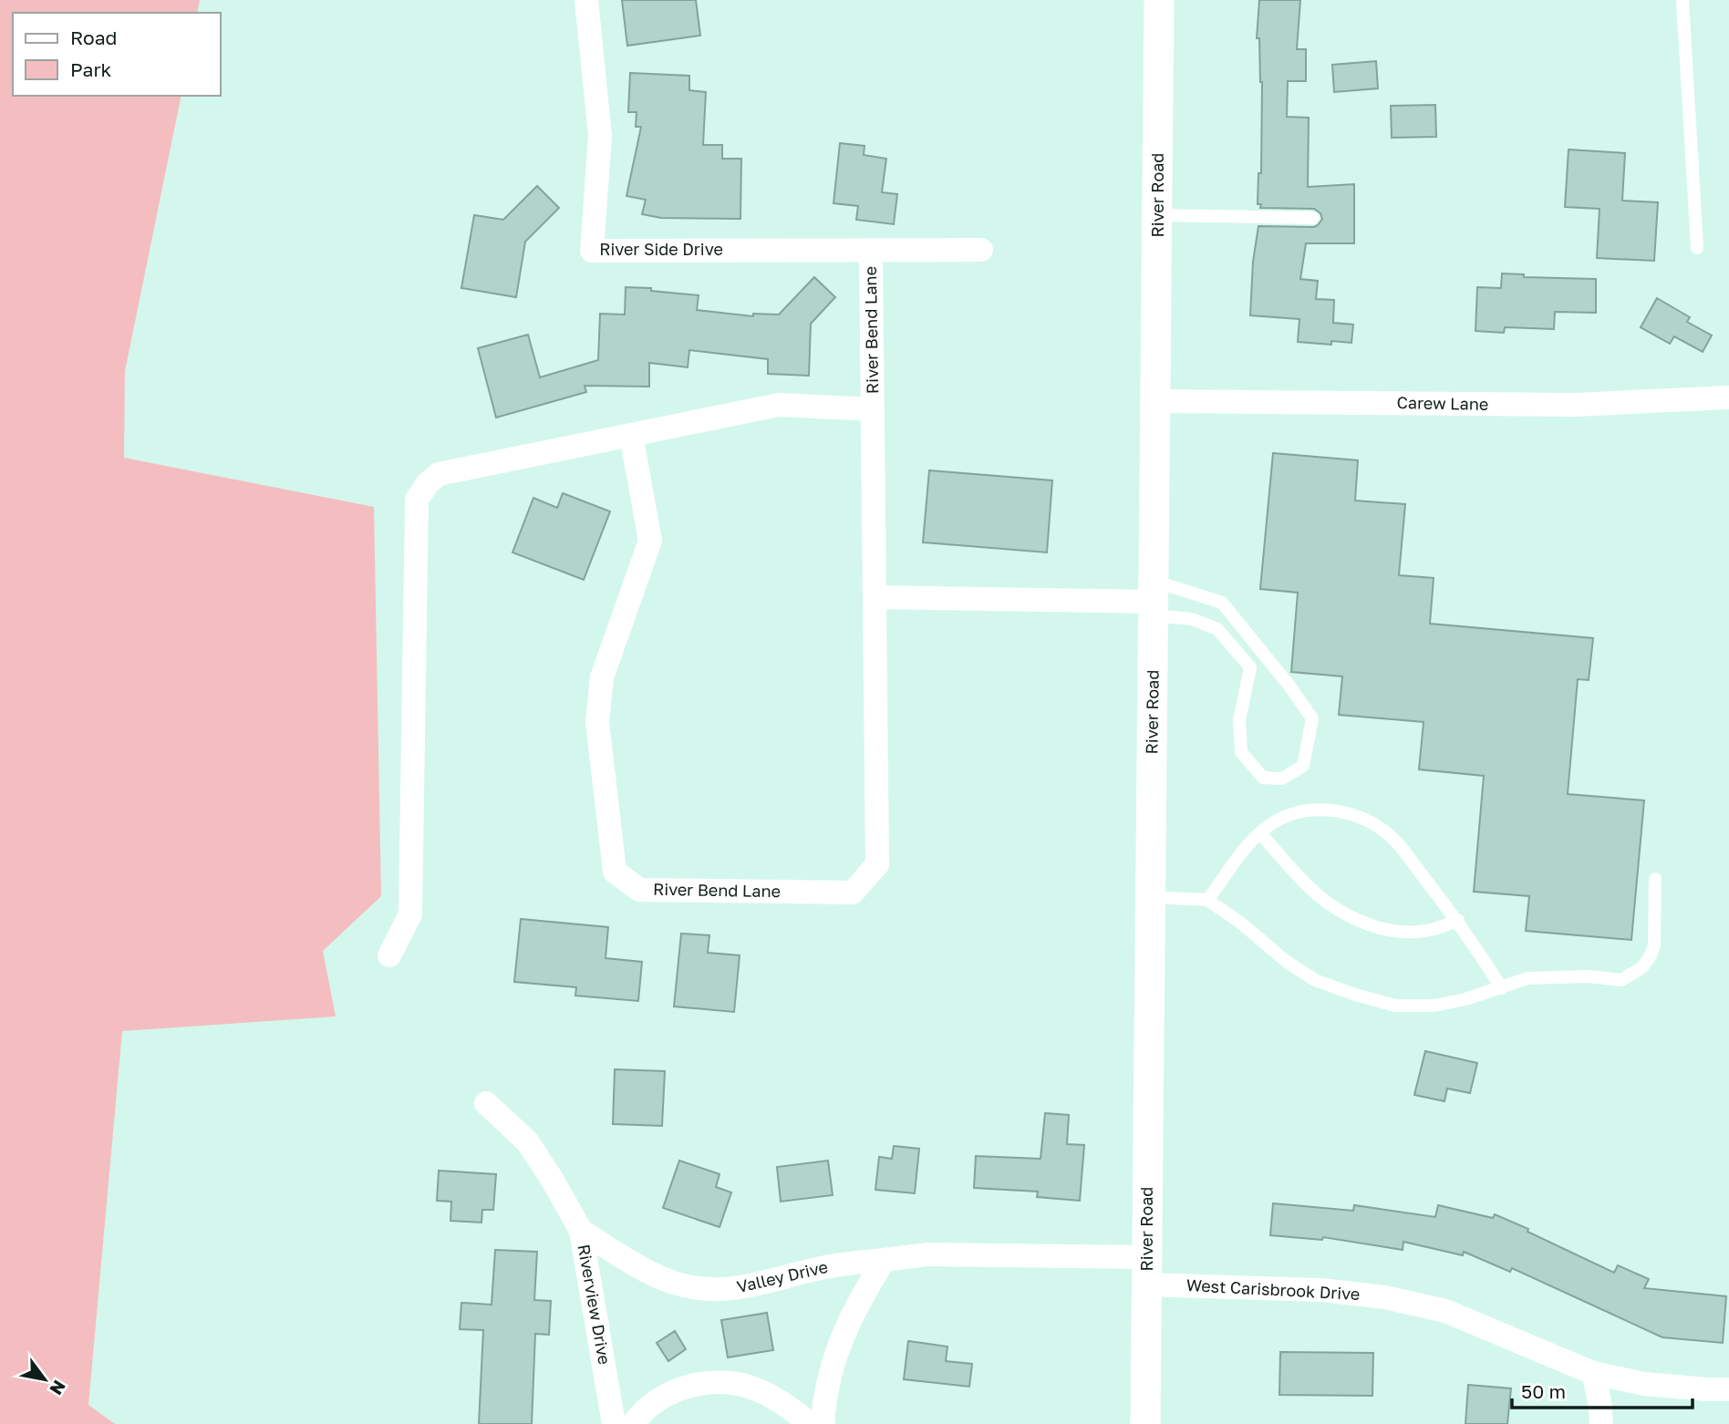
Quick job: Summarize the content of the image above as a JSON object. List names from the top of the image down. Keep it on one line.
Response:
{"streets":{"street":["River Road","River Side Drive","River Bend Lane","Carew Lane","Valley Drive","West Carisbrook Drive","Riverview Drive"]},"crossings":[["River Road","Carew Lane"],["River Road","Valley Drive"],["River Road","West Carisbrook Drive"],["River Side Drive","River Bend Lane"],["Valley Drive","West Carisbrook Drive"],["Valley Drive","Riverview Drive"]],"legend":["Road","Park"],"scale_bar":"50 m","north":"bottom right"}
